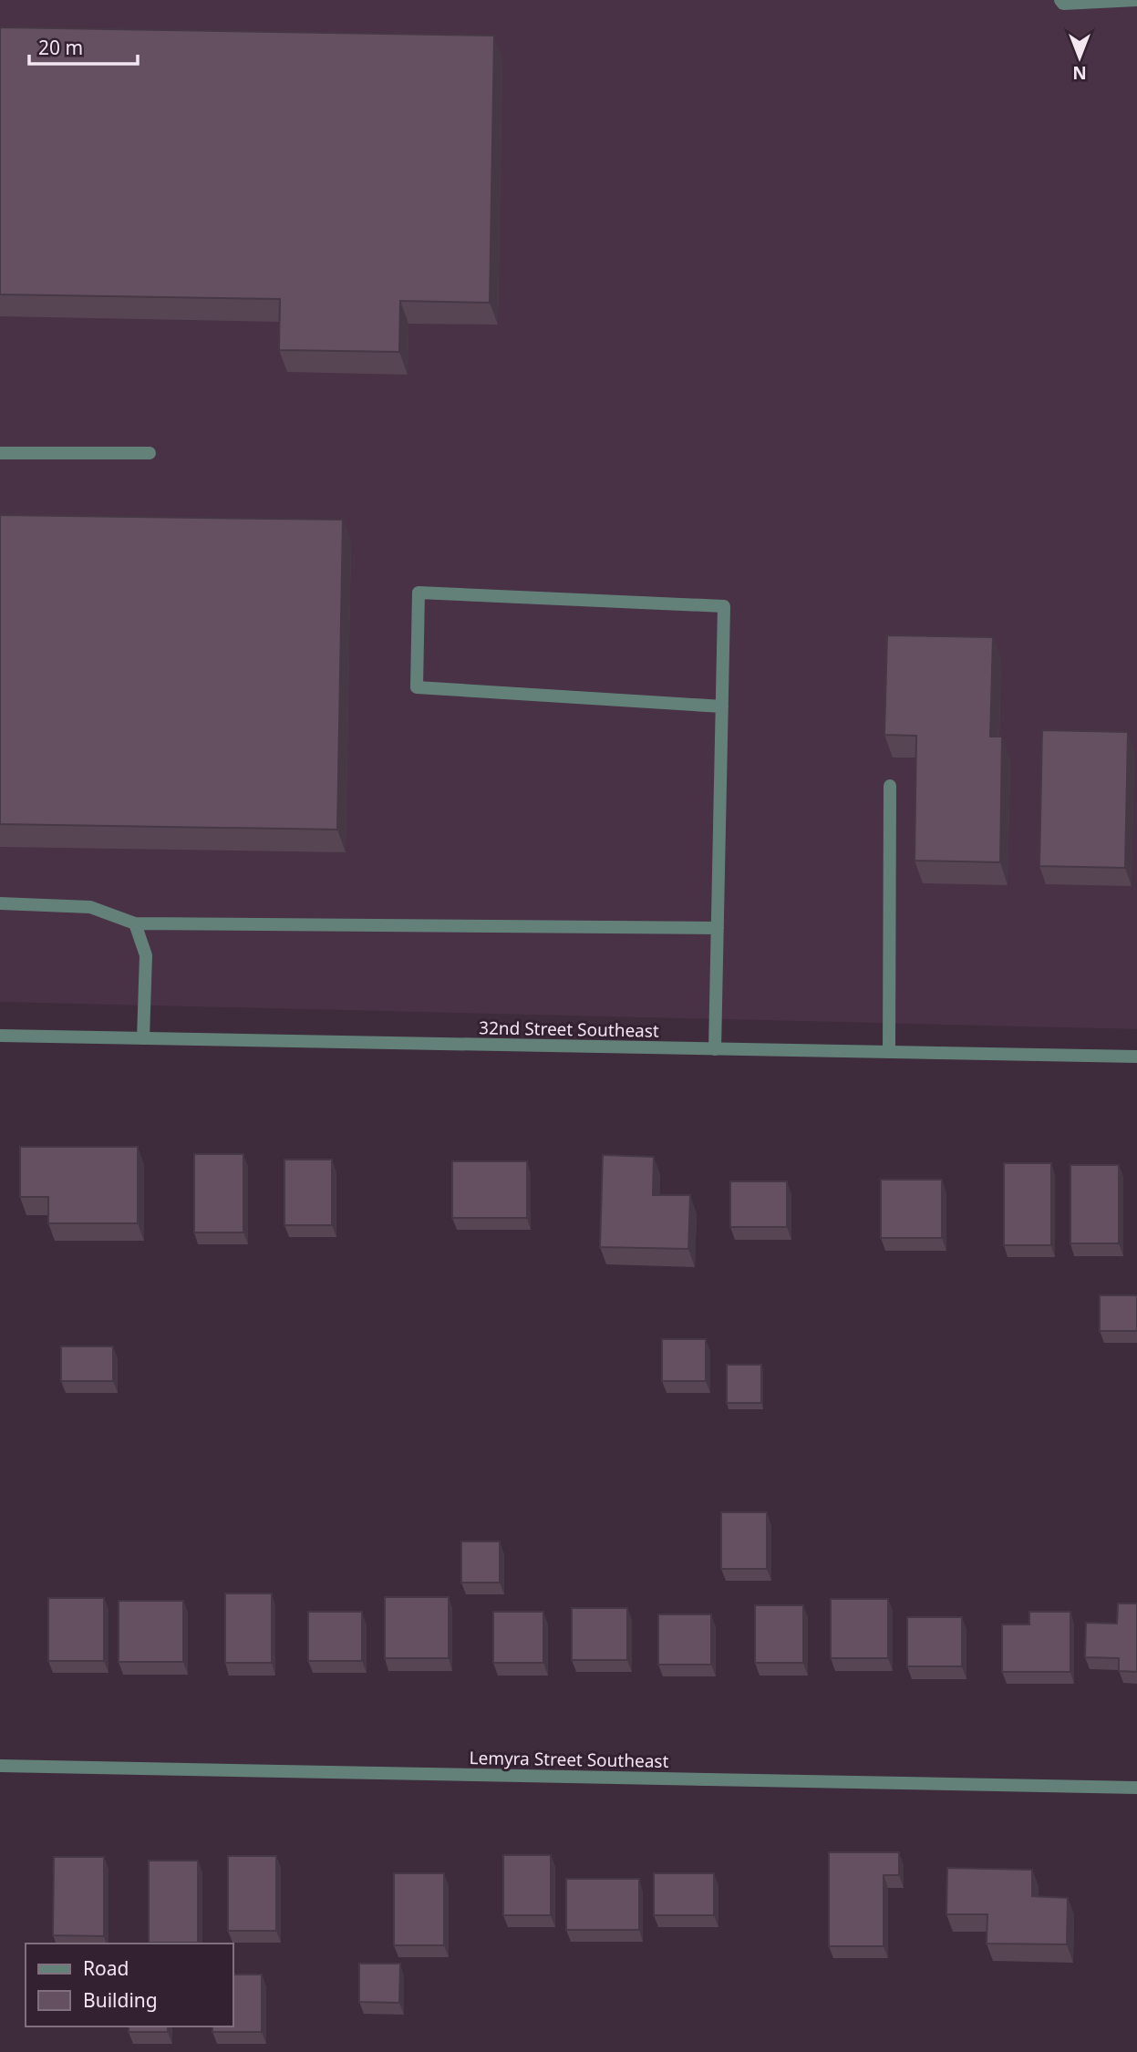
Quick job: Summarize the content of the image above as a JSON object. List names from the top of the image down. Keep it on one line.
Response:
{"streets":{"street":["32nd Street Southeast","Lemyra Street Southeast"]},"legend":["Road","Building"],"scale_bar":"20 m","north":"bottom"}
